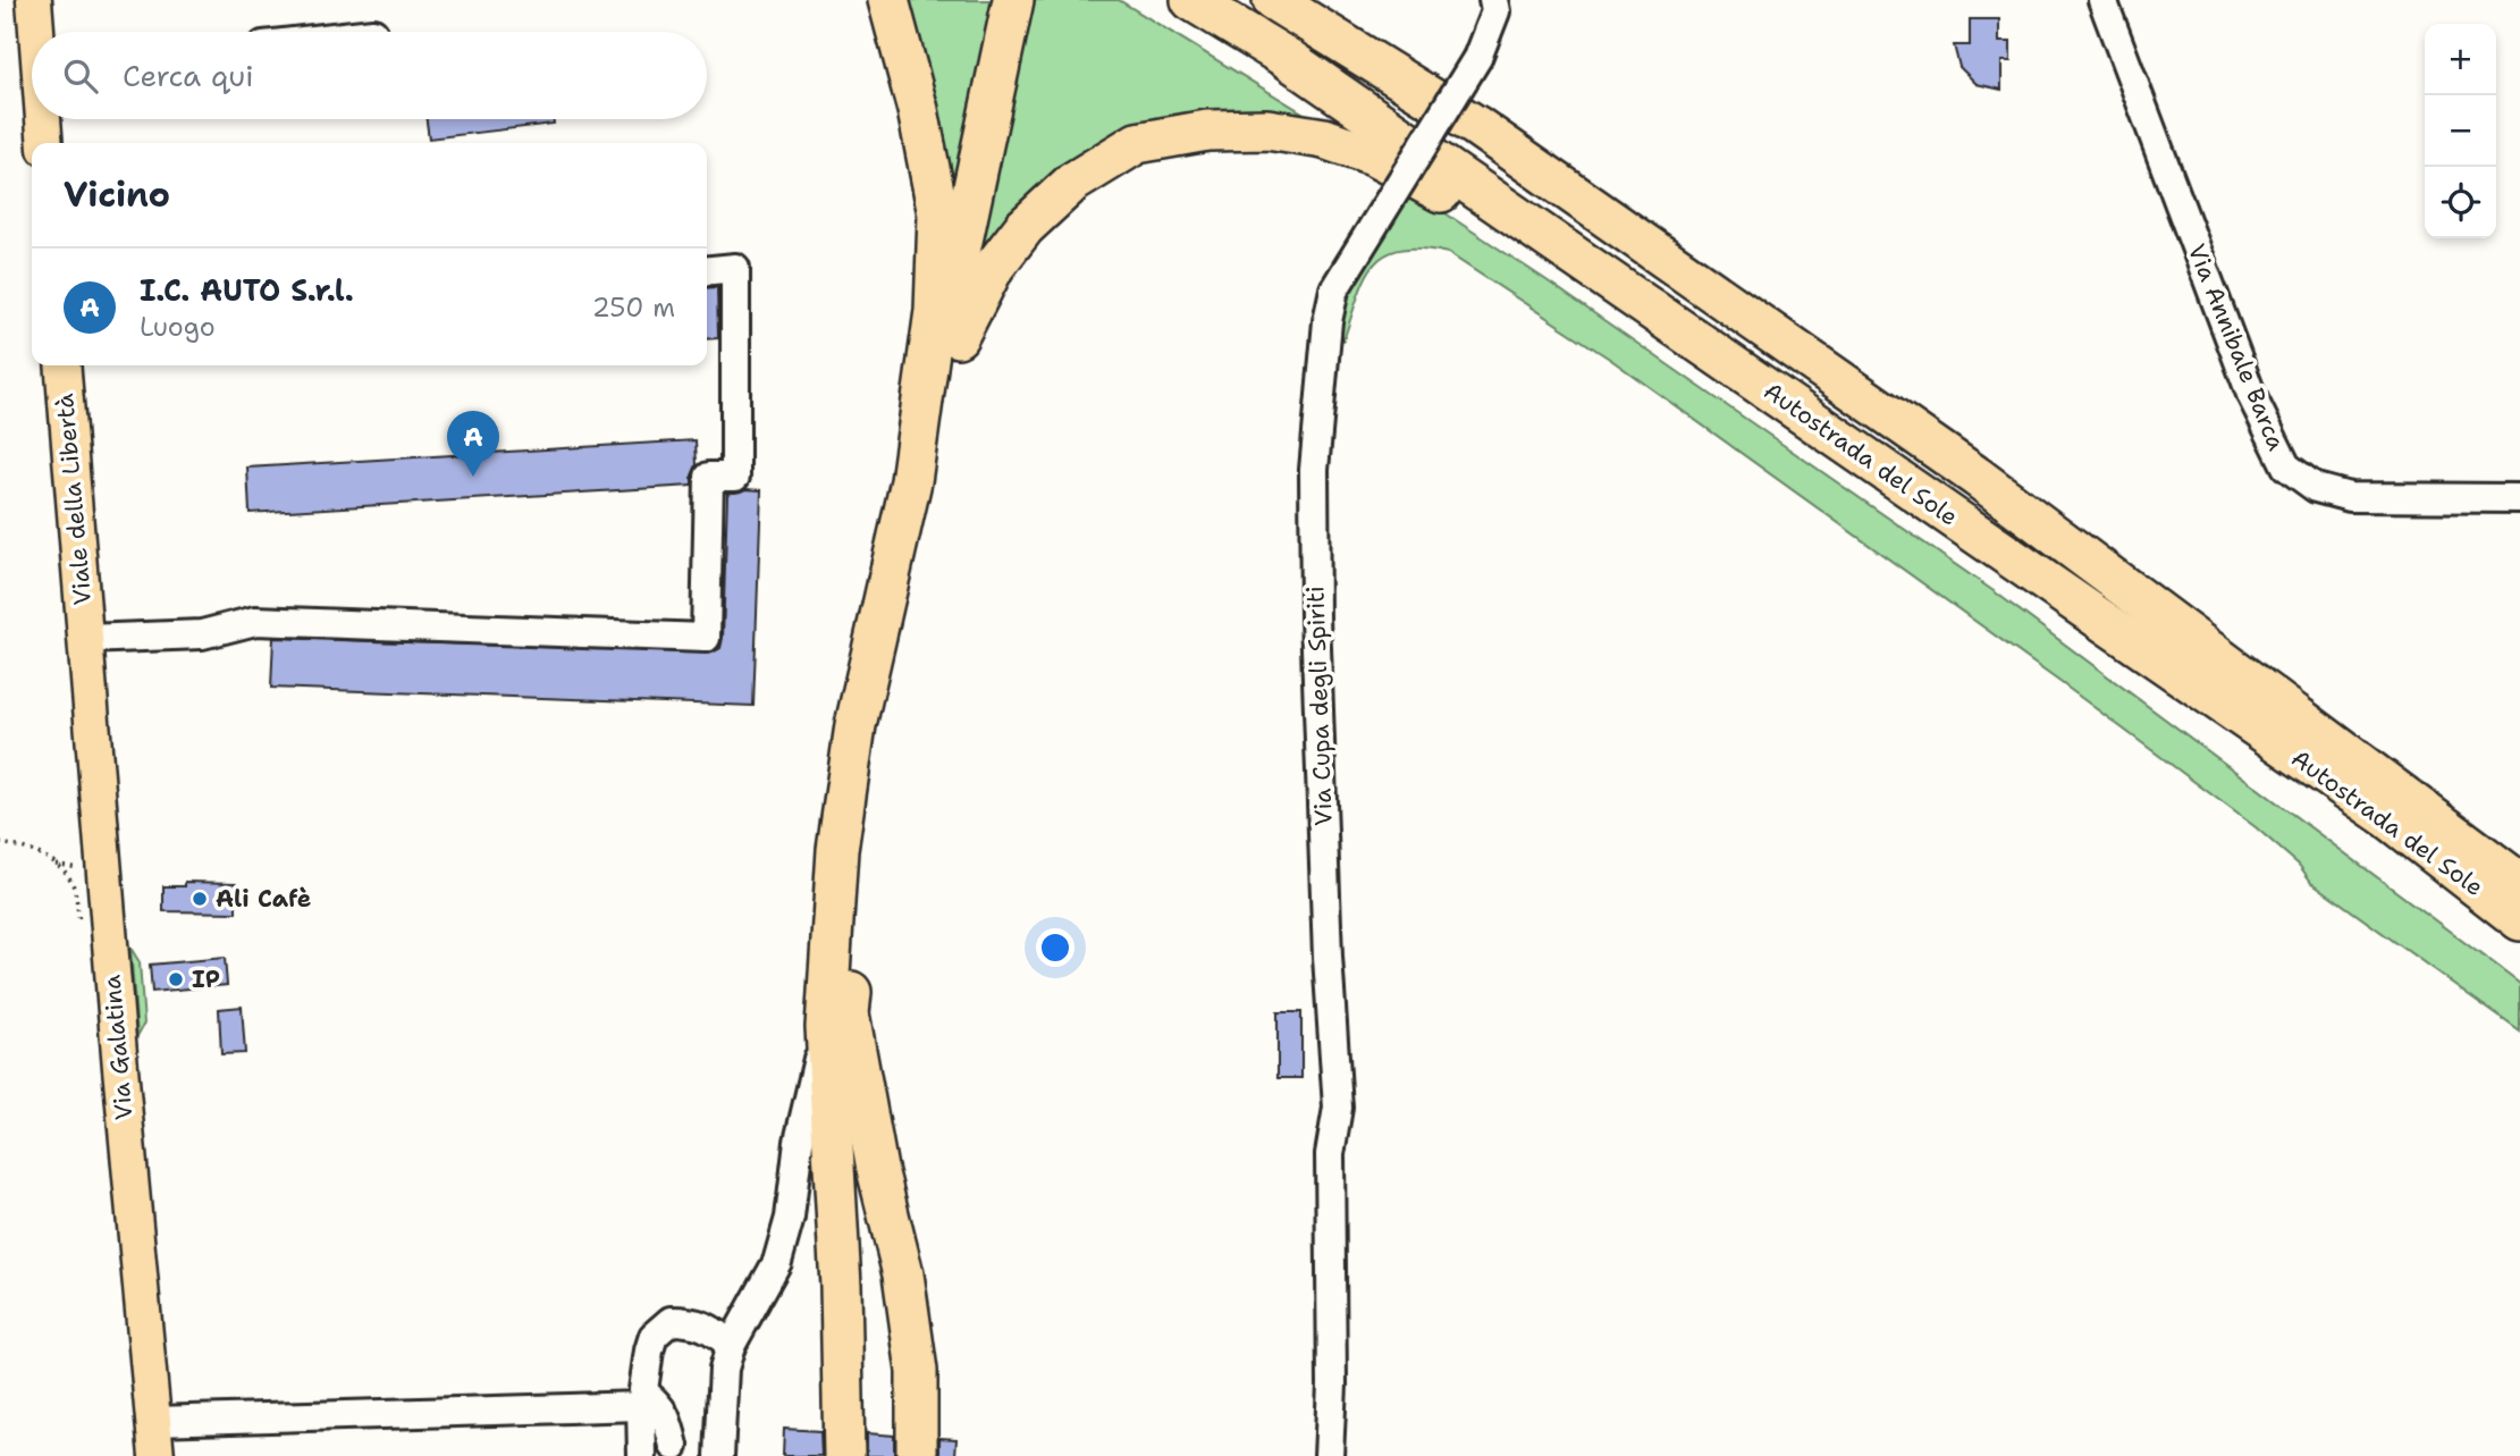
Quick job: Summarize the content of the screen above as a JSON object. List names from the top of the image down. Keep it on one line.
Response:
{"streets":{"highway":["Autostrada del Sole"],"main road":["Viale della Libertà","Via Galatina"],"street":["Via Annibale Barca","Via Cupa degli Spiriti"]},"crossings":[["Viale della Libertà","Via Galatina"]],"places":["Ali Cafè","IP"],"page":{"map_buttons":["+","−"],"search":"Cerca qui","heading":"Vicino","list":[{"mark":"A","name":"I.C. AUTO S.r.l.","note":"Luogo","value":"250 m"}],"pins":"A"}}
